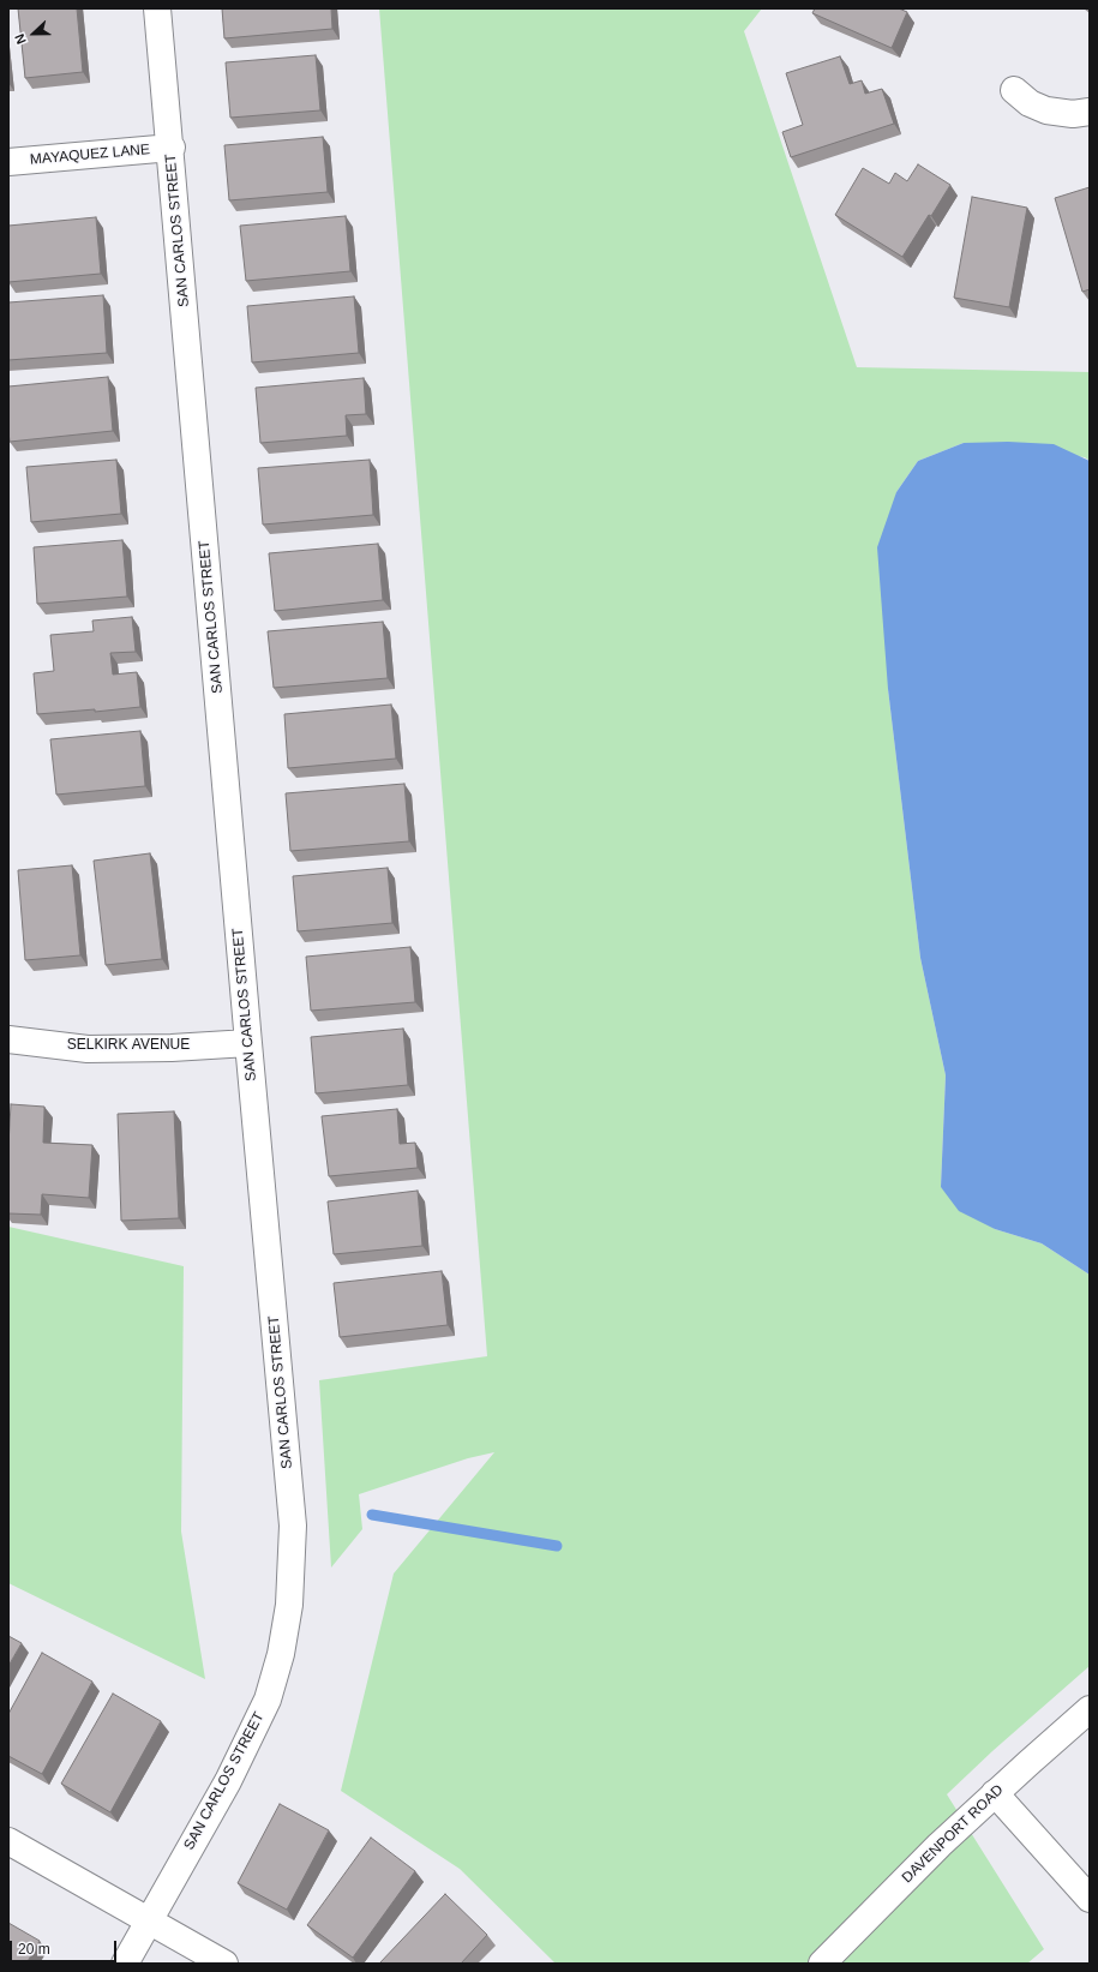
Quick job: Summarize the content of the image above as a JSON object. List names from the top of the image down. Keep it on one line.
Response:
{"streets":{"street":["MAYAQUEZ LANE","SAN CARLOS STREET","SELKIRK AVENUE","DAVENPORT ROAD"]},"crossings":[["MAYAQUEZ LANE","SAN CARLOS STREET"],["SAN CARLOS STREET","SELKIRK AVENUE"]],"scale_bar":"20 m","north":"left"}
